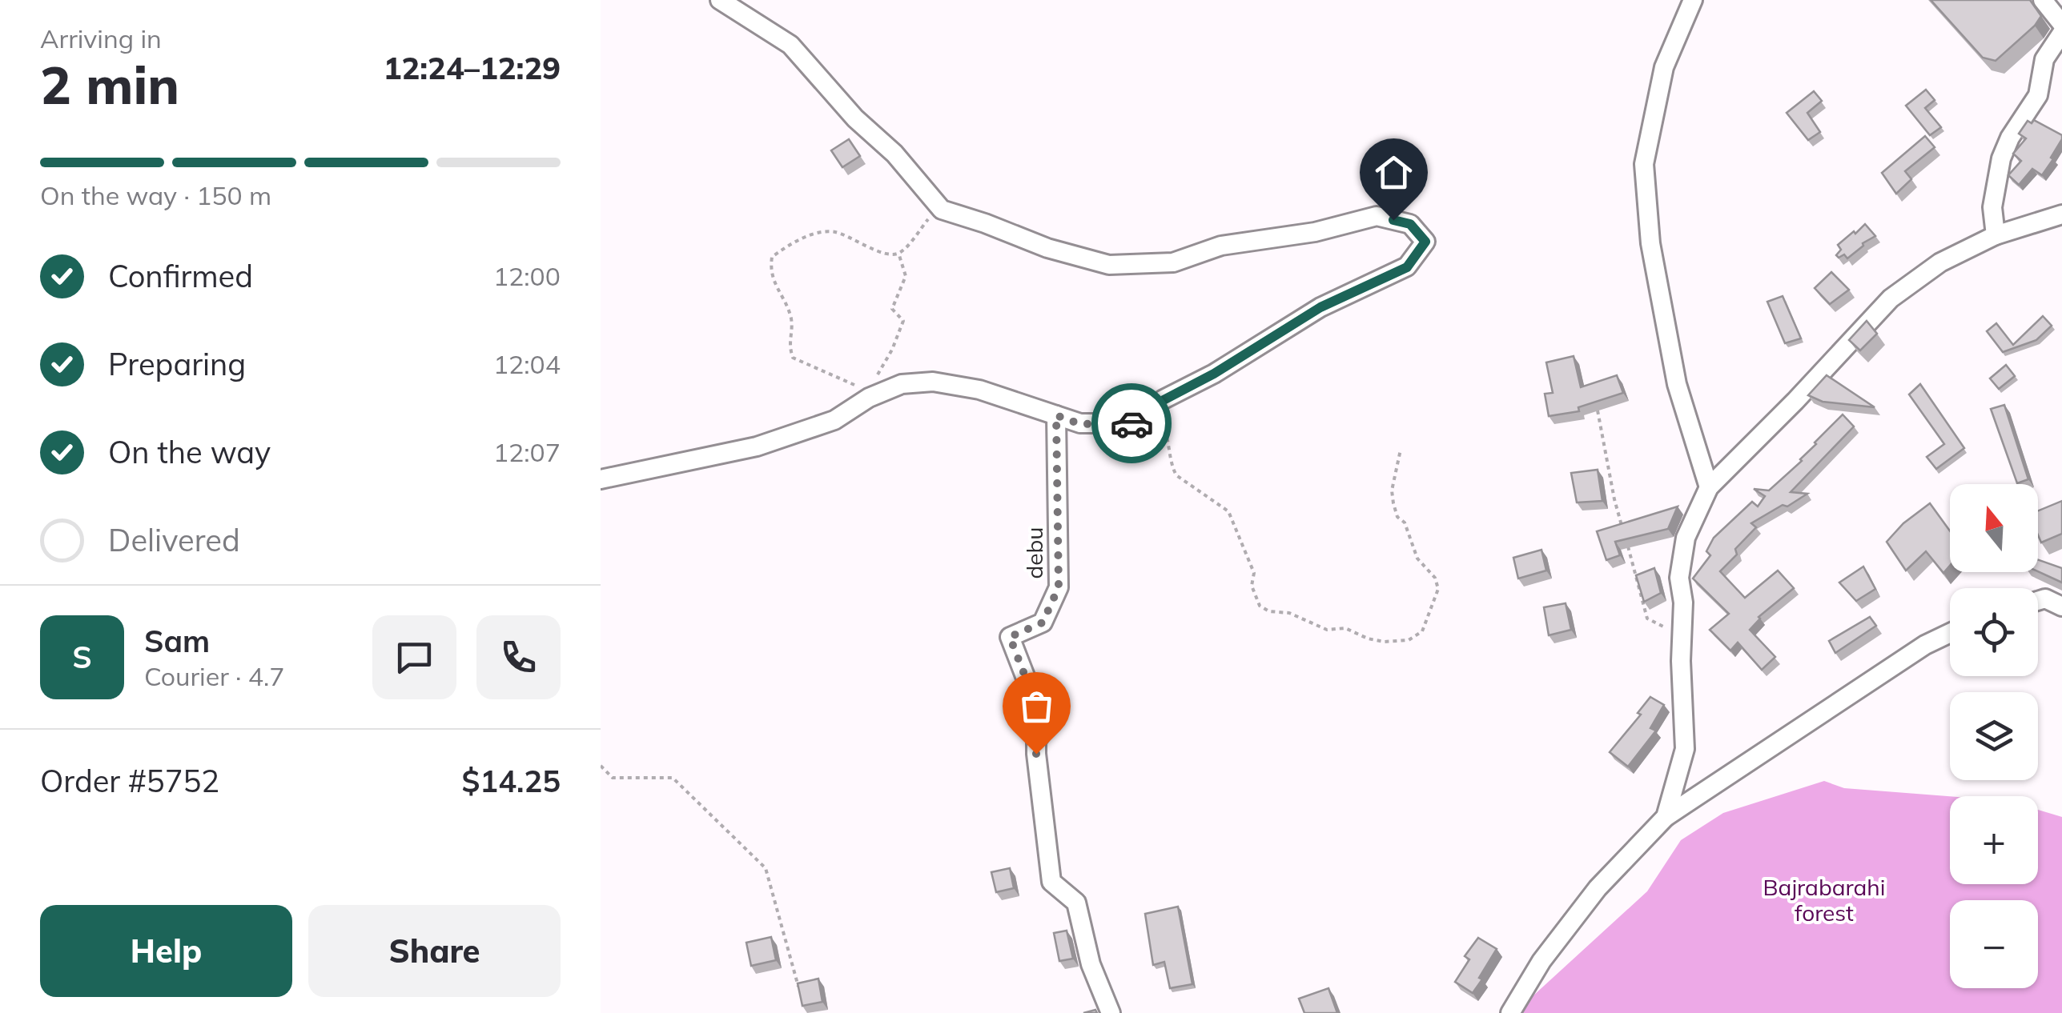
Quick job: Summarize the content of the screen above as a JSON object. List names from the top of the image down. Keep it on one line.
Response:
{"streets":{"street":["debu"]},"parks":["Bajrabarahi forest"],"north":"top","page":{"heading":["2 min","Arriving in","12:24–12:29"],"panel":["Sam","Courier · 4.7","Order #5752","$14.25"],"bar":"On the way · 150 m","list":[["Confirmed","12:00"],["Preparing","12:04"],["On the way","12:07"],"Delivered"],"map_buttons":["+","−"],"round":"S","buttons":["Help","Share"]}}
